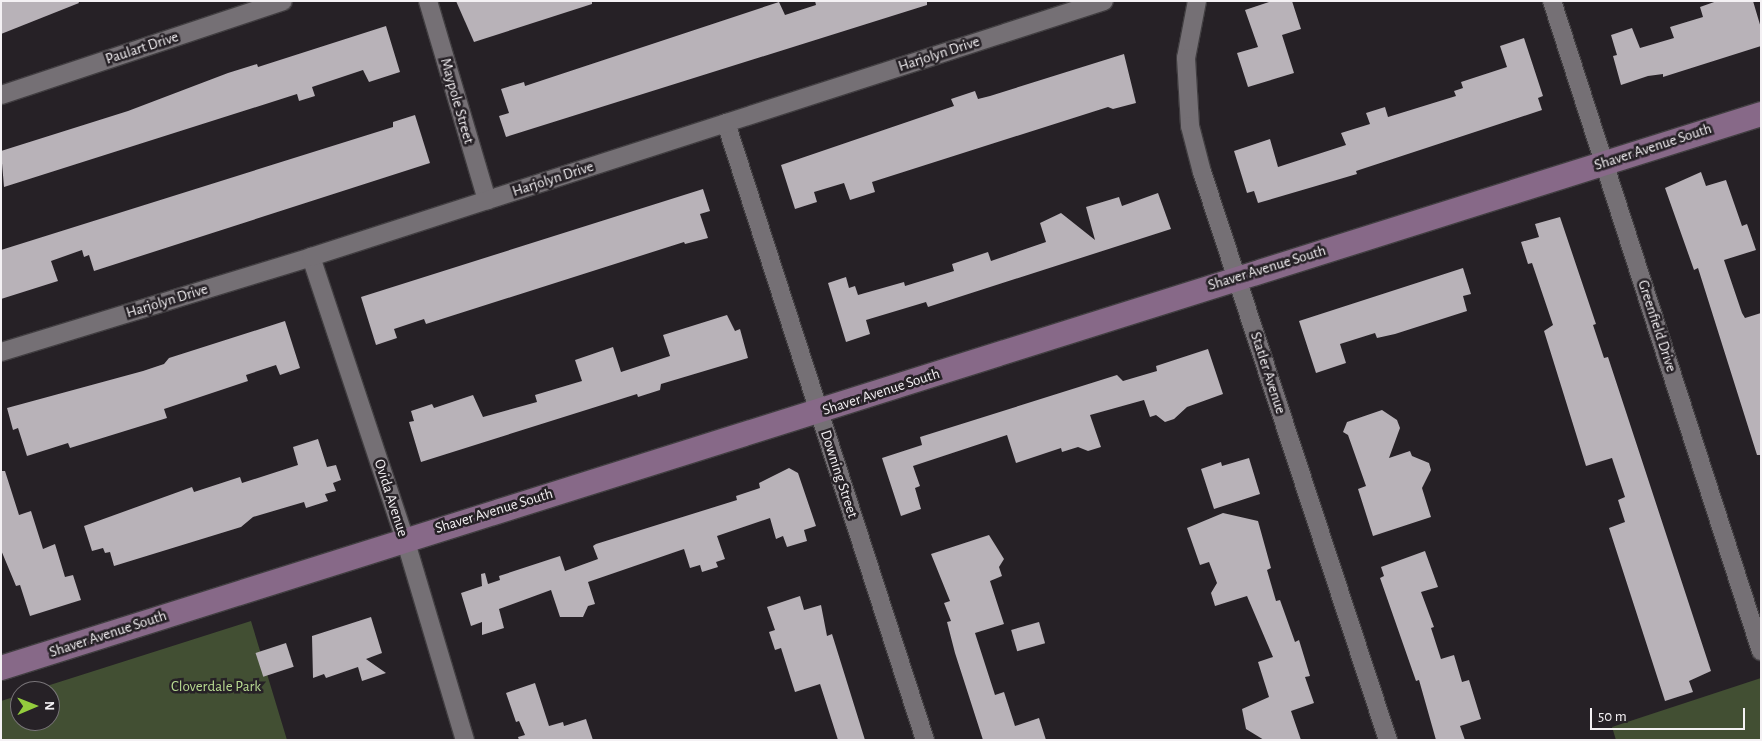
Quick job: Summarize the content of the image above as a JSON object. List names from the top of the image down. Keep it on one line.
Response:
{"streets":{"street":["Paulart Drive","Harjolyn Drive","Maypole Street","Shaver Avenue South","Greenfield Drive","Statler Avenue","Downing Street","Ovida Avenue"]},"crossings":[["Harjolyn Drive","Maypole Street"],["Harjolyn Drive","Downing Street"],["Harjolyn Drive","Ovida Avenue"],["Shaver Avenue South","Greenfield Drive"],["Shaver Avenue South","Statler Avenue"],["Shaver Avenue South","Downing Street"],["Shaver Avenue South","Ovida Avenue"]],"parks":["Cloverdale Park"],"scale_bar":"50 m","north":"right"}
